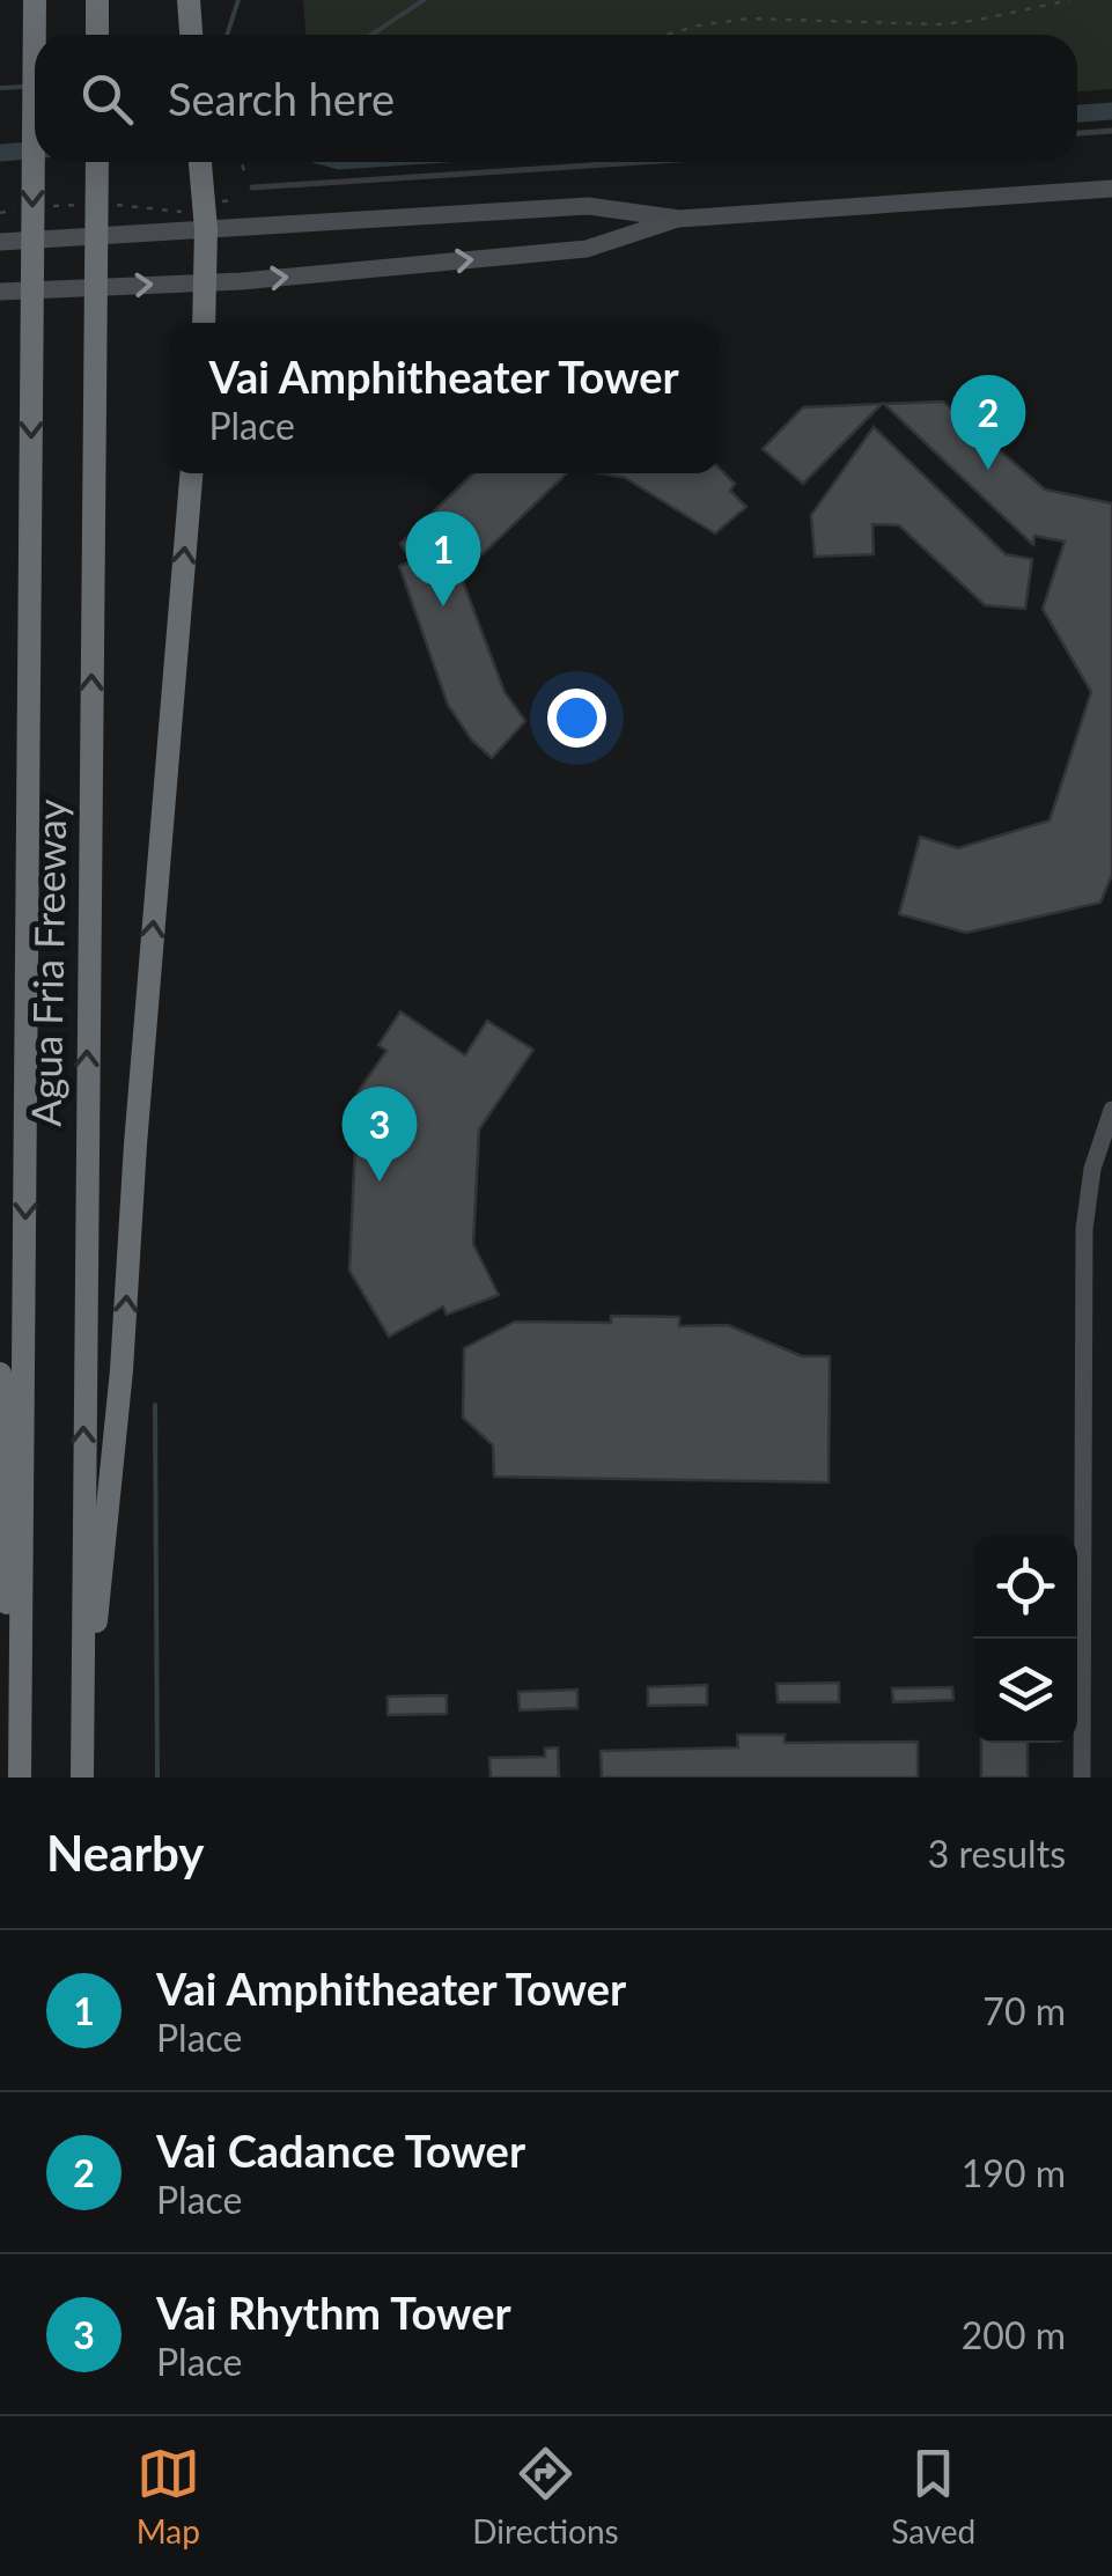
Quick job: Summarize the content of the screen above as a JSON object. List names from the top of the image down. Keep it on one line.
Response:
{"streets":{"highway":["Agua Fria Freeway"]},"page":{"search":"Search here","popup":["Vai Amphitheater Tower","Place"],"pins":["2","1","3"],"heading":["Nearby","3 results"],"list":[{"mark":"1","name":"Vai Amphitheater Tower","note":"Place","value":"70 m"},{"mark":"2","name":"Vai Cadance Tower","note":"Place","value":"190 m"},{"mark":"3","name":"Vai Rhythm Tower","note":"Place","value":"200 m"}],"nav":["Map","Directions","Saved"]}}
